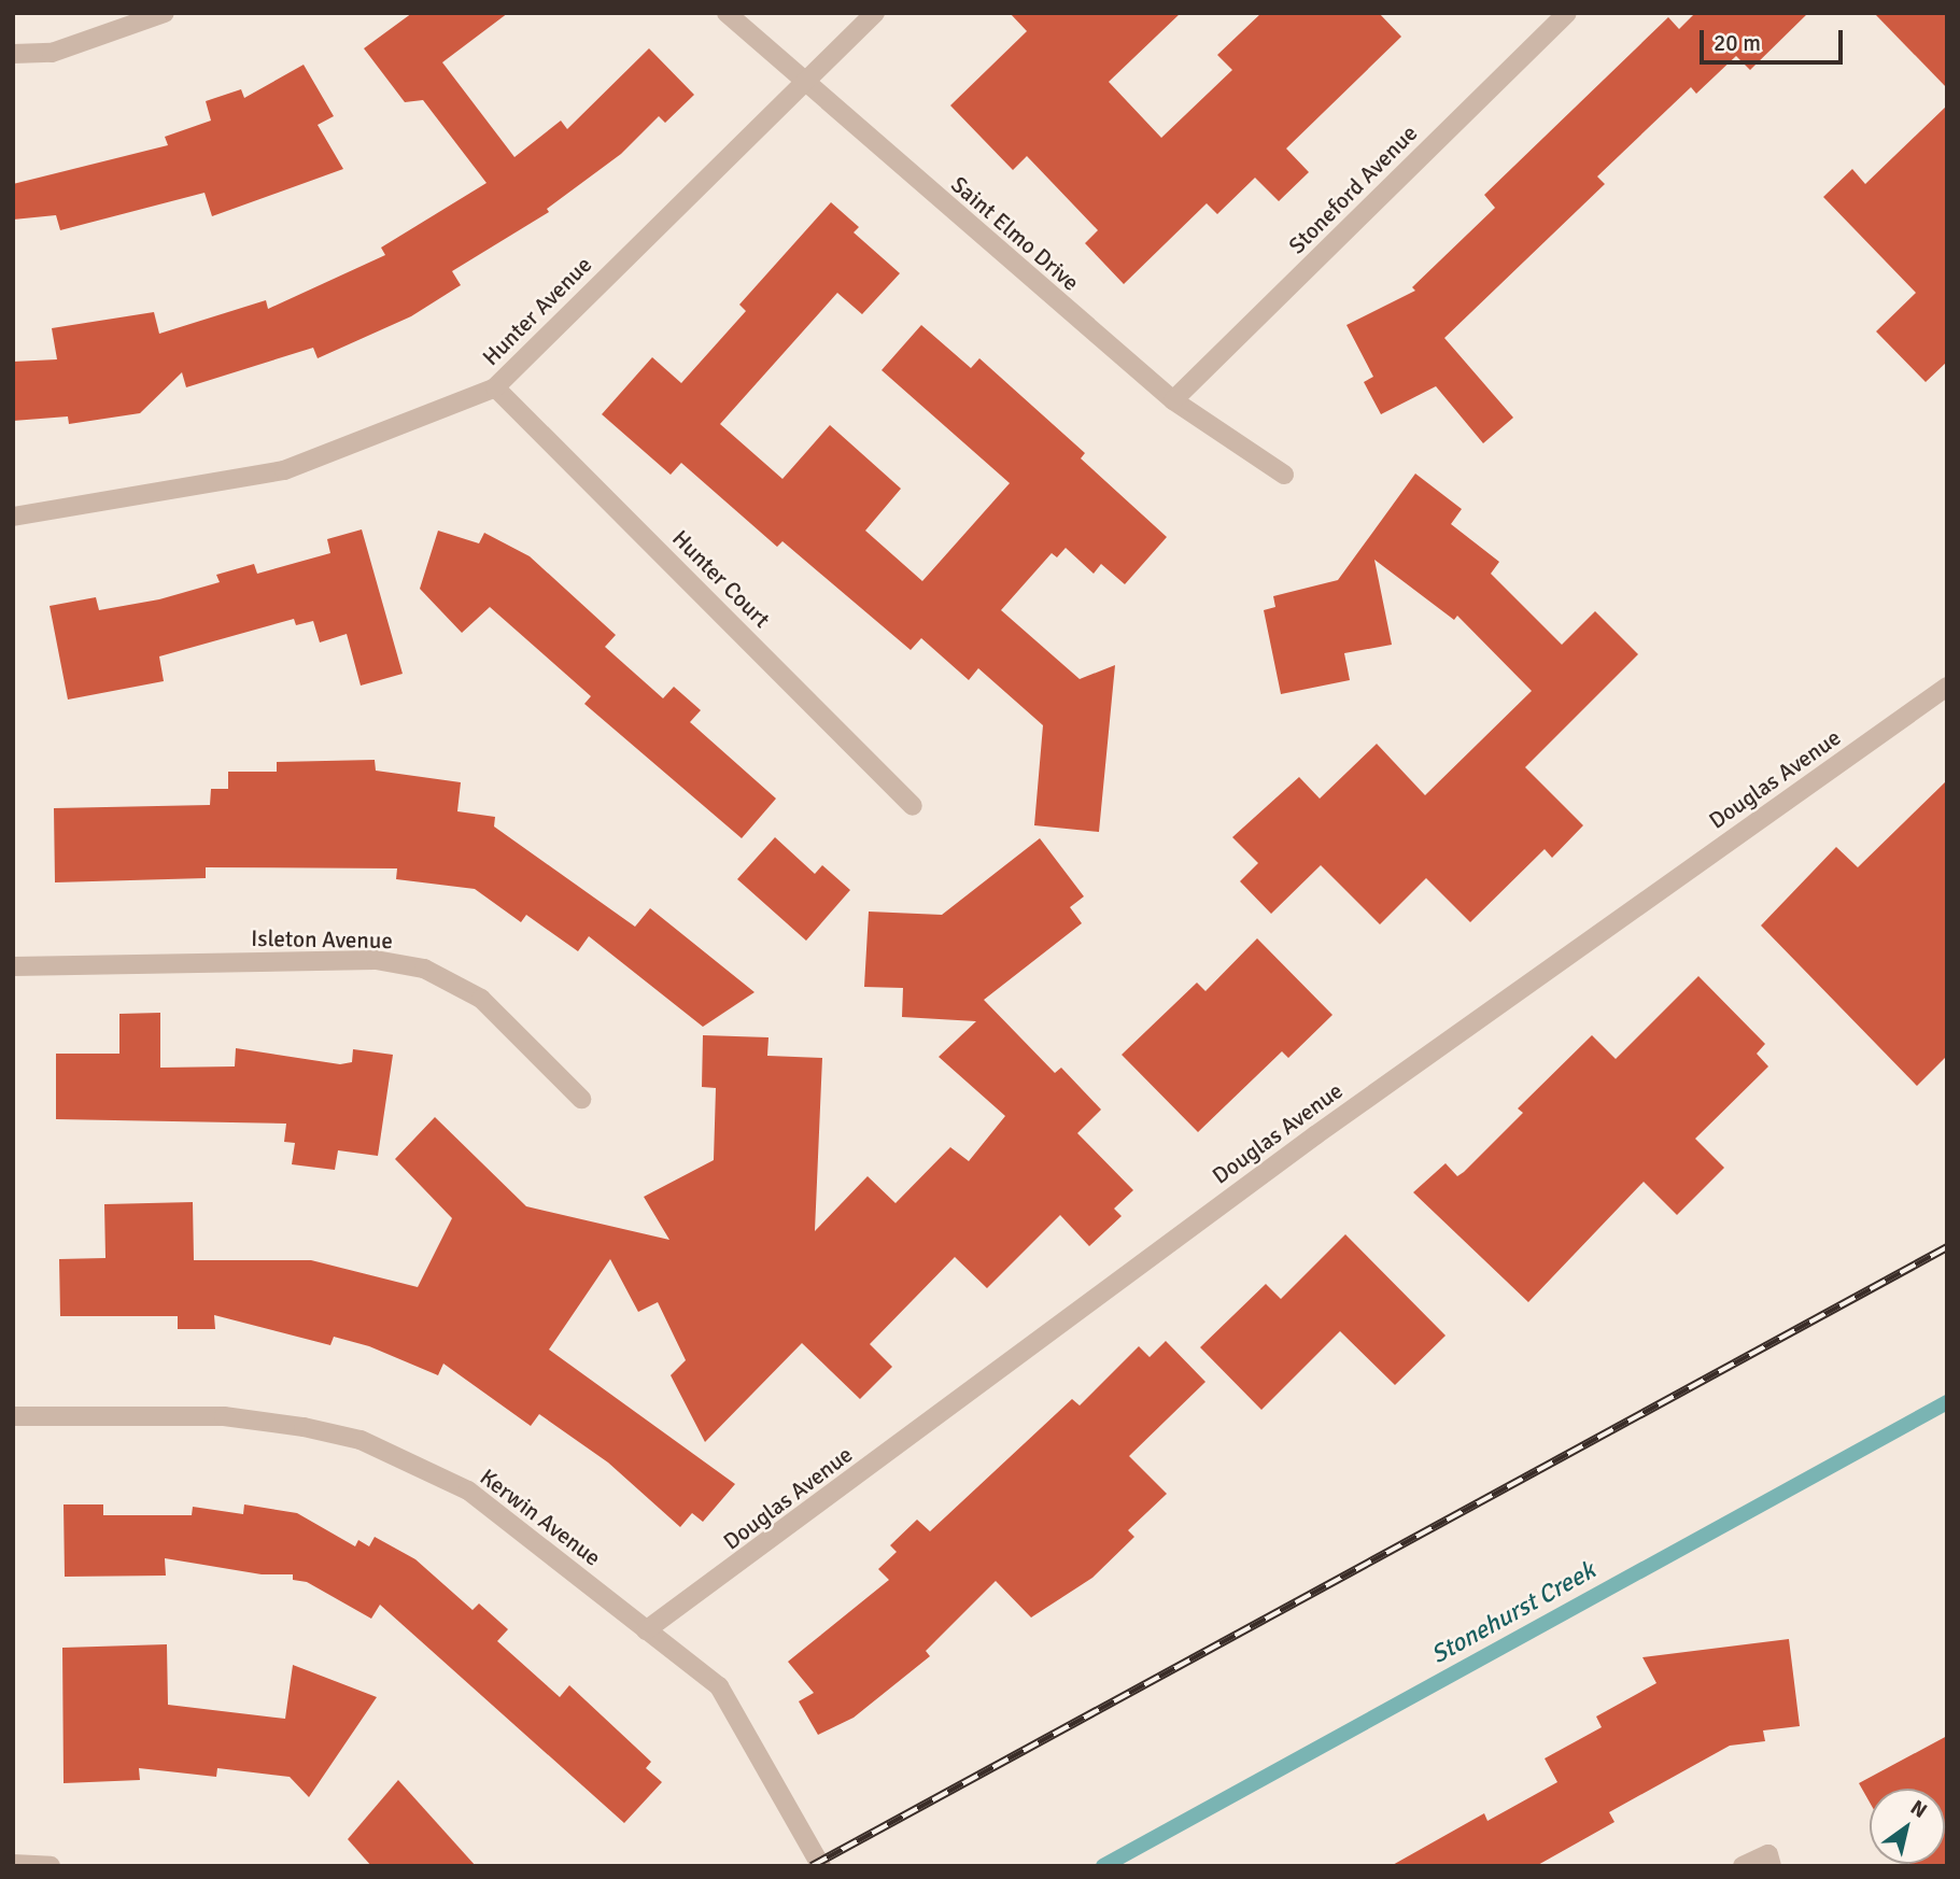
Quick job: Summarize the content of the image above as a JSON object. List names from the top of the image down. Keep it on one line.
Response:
{"streets":{"street":["Stoneford Avenue","Saint Elmo Drive","Hunter Avenue","Hunter Court","Douglas Avenue","Isleton Avenue","Kerwin Avenue"]},"crossings":[["Stoneford Avenue","Saint Elmo Drive"],["Saint Elmo Drive","Hunter Avenue"],["Hunter Avenue","Hunter Court"],["Douglas Avenue","Kerwin Avenue"]],"water":["Stonehurst Creek"],"scale_bar":"20 m","north":"top right"}
